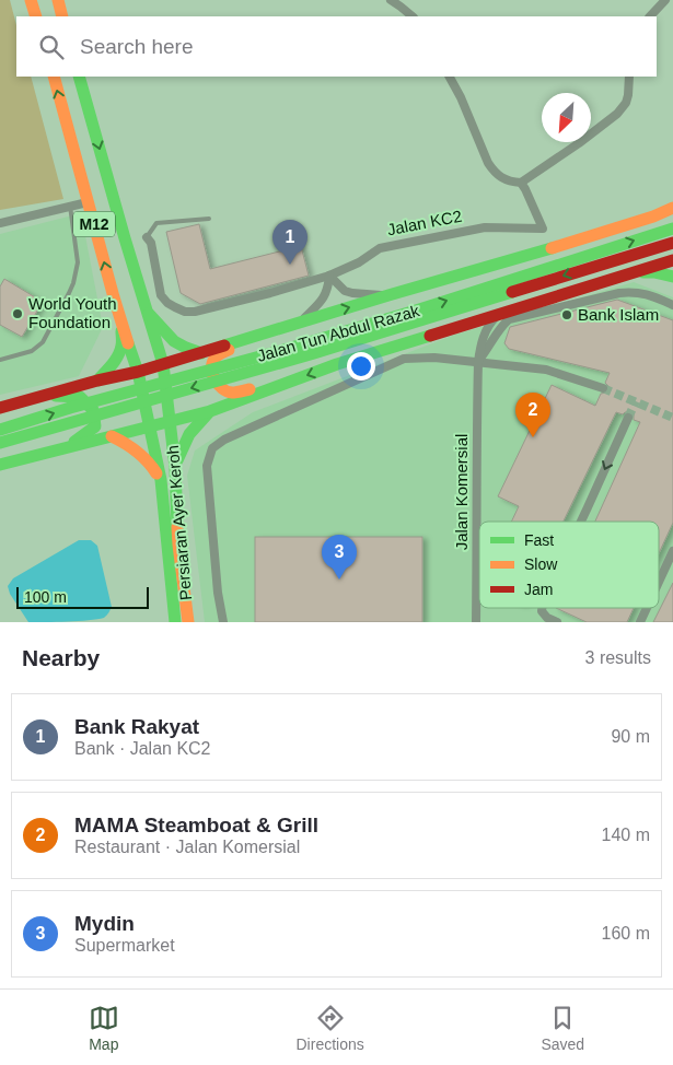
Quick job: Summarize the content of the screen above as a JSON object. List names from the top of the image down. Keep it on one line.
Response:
{"streets":{"main road":["M12","Jalan Tun Abdul Razak","Persiaran Ayer Keroh"],"street":["Jalan KC2","Jalan Komersial"]},"crossings":[["M12","Persiaran Ayer Keroh"]],"places":["World Youth Foundation","Bank Islam"],"legend":["Fast","Slow","Jam"],"scale_bar":"100 m","north":"bottom left","page":{"search":"Search here","pins":["1","2","3"],"scale":"100 m","heading":["Nearby","3 results"],"list":[{"mark":"1","name":"Bank Rakyat","note":"Bank · Jalan KC2","value":"90 m"},{"mark":"2","name":"MAMA Steamboat & Grill","note":"Restaurant · Jalan Komersial","value":"140 m"},{"mark":"3","name":"Mydin","note":"Supermarket","value":"160 m"}],"nav":["Map","Directions","Saved"]}}
